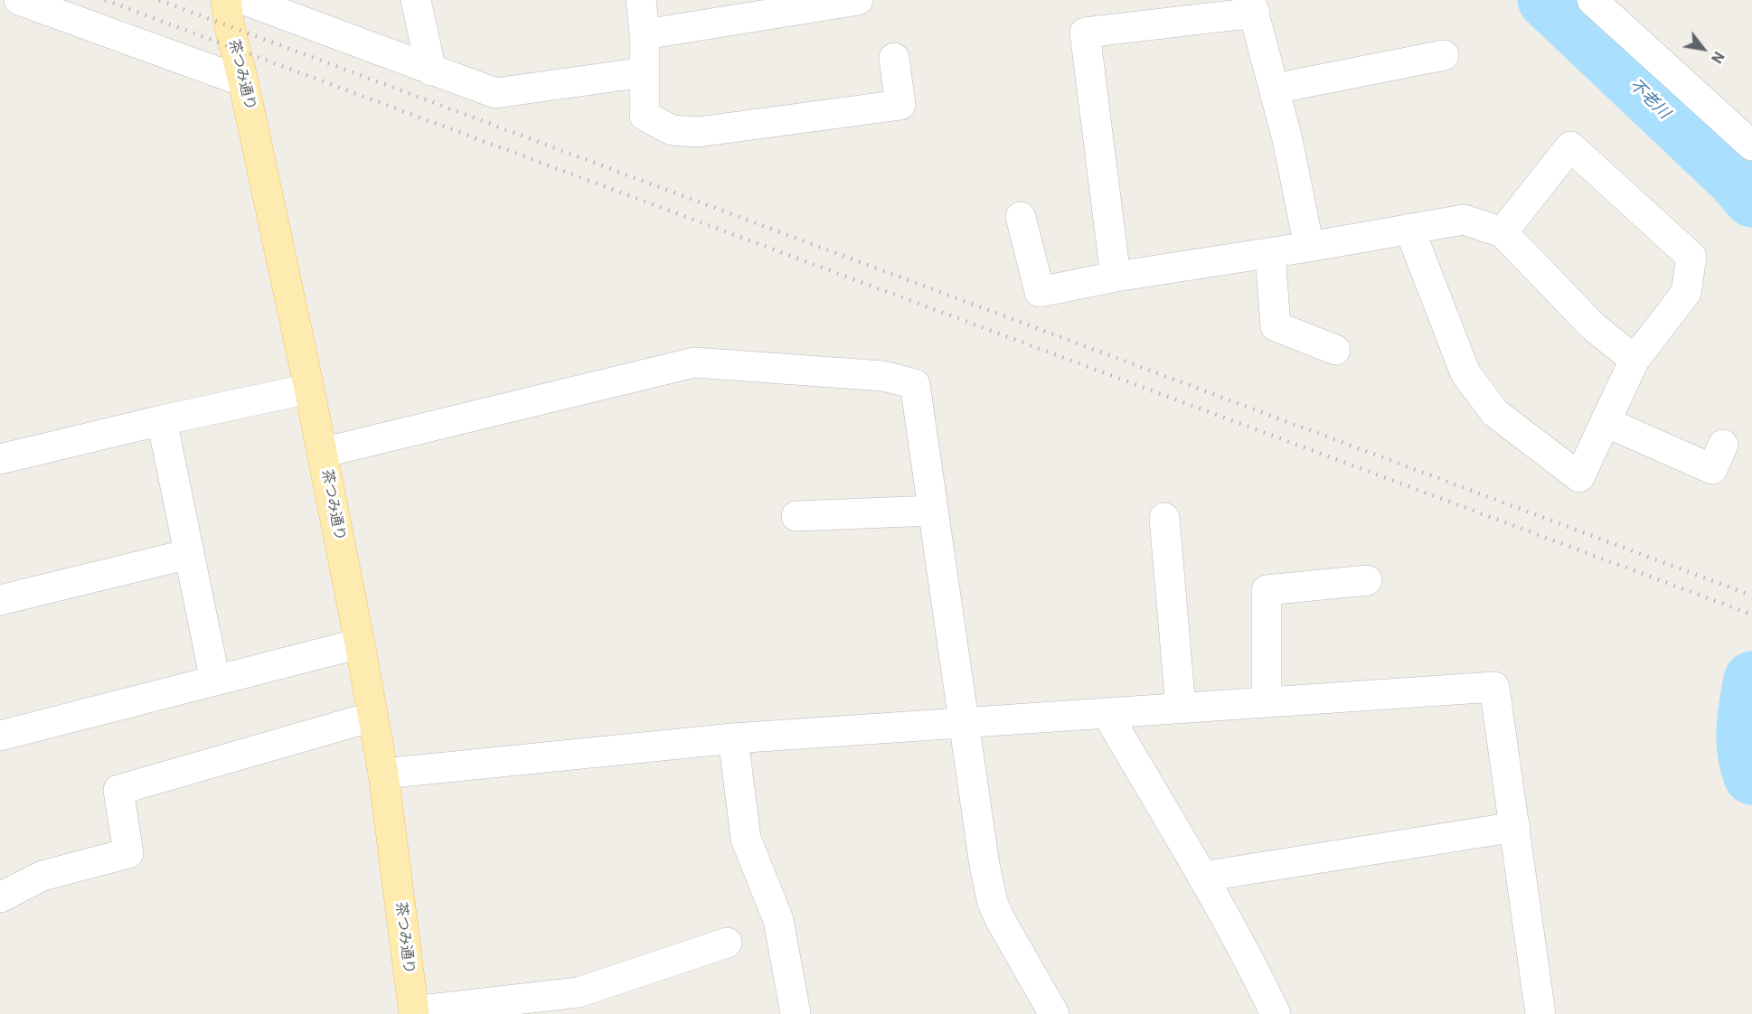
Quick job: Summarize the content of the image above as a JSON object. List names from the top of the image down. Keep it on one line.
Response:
{"streets":{"main road":["茶つみ通り"]},"water":["不老川"],"north":"bottom right"}
